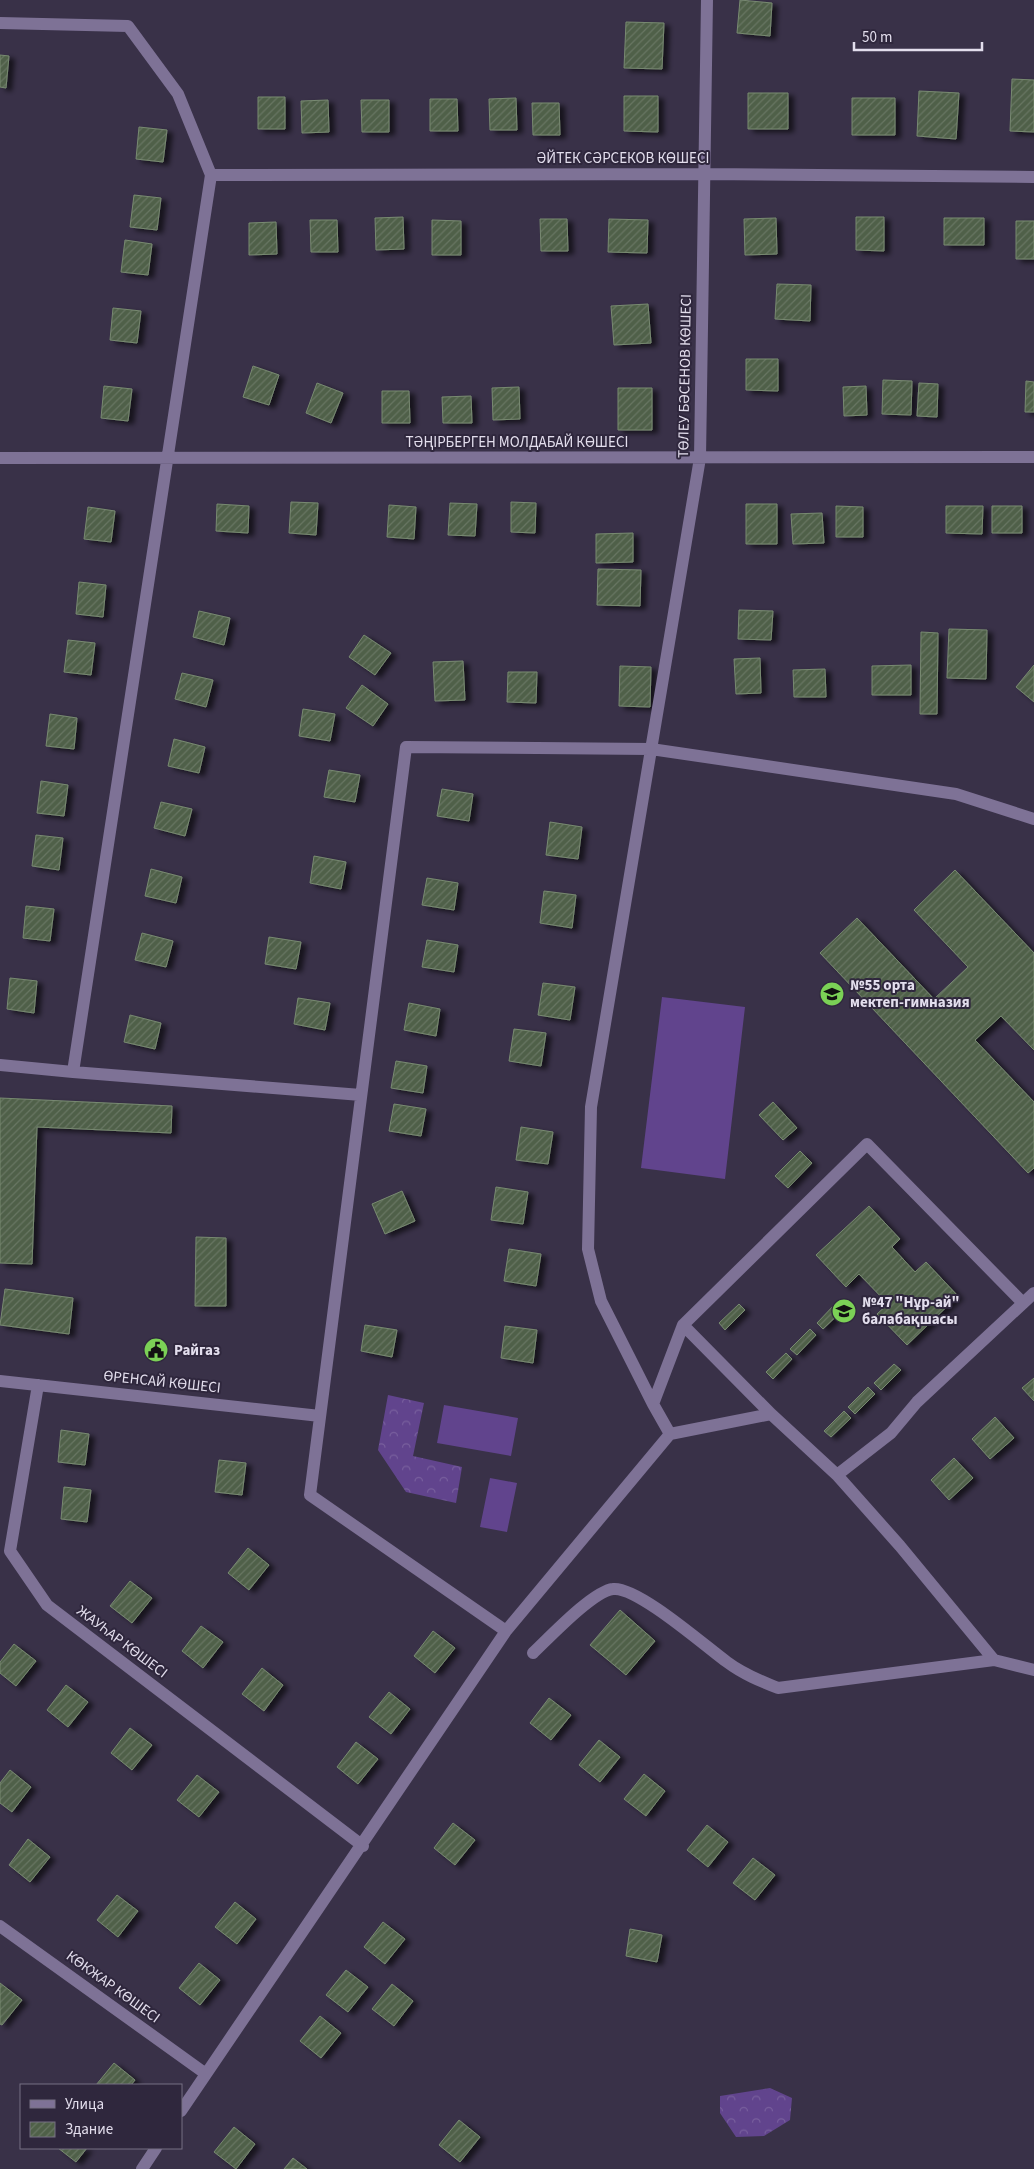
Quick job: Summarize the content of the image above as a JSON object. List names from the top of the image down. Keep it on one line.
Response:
{"streets":{"street":["ӘЙТЕК СӘРСЕКОВ КӨШЕСІ","ТӨЛЕУ БӘСЕНОВ КӨШЕСІ","ТӘҢІРБЕРГЕН МОЛДАБАЙ КӨШЕСІ","ӨРЕНСАЙ КӨШЕСІ","ЖАУҺАР КӨШЕСІ","КӨКЖАР КӨШЕСІ"]},"crossings":[["ӘЙТЕК СӘРСЕКОВ КӨШЕСІ","ТӨЛЕУ БӘСЕНОВ КӨШЕСІ"],["ТӨЛЕУ БӘСЕНОВ КӨШЕСІ","ТӘҢІРБЕРГЕН МОЛДАБАЙ КӨШЕСІ"],["ӨРЕНСАЙ КӨШЕСІ","ЖАУҺАР КӨШЕСІ"]],"places":{"school or university":["№55 орта мектеп-гимназия","№47 \"Нұр-ай\" балабақшасы"],"public building":["Райгаз"]},"legend":["Улица","Здание"],"scale_bar":"50 m"}
